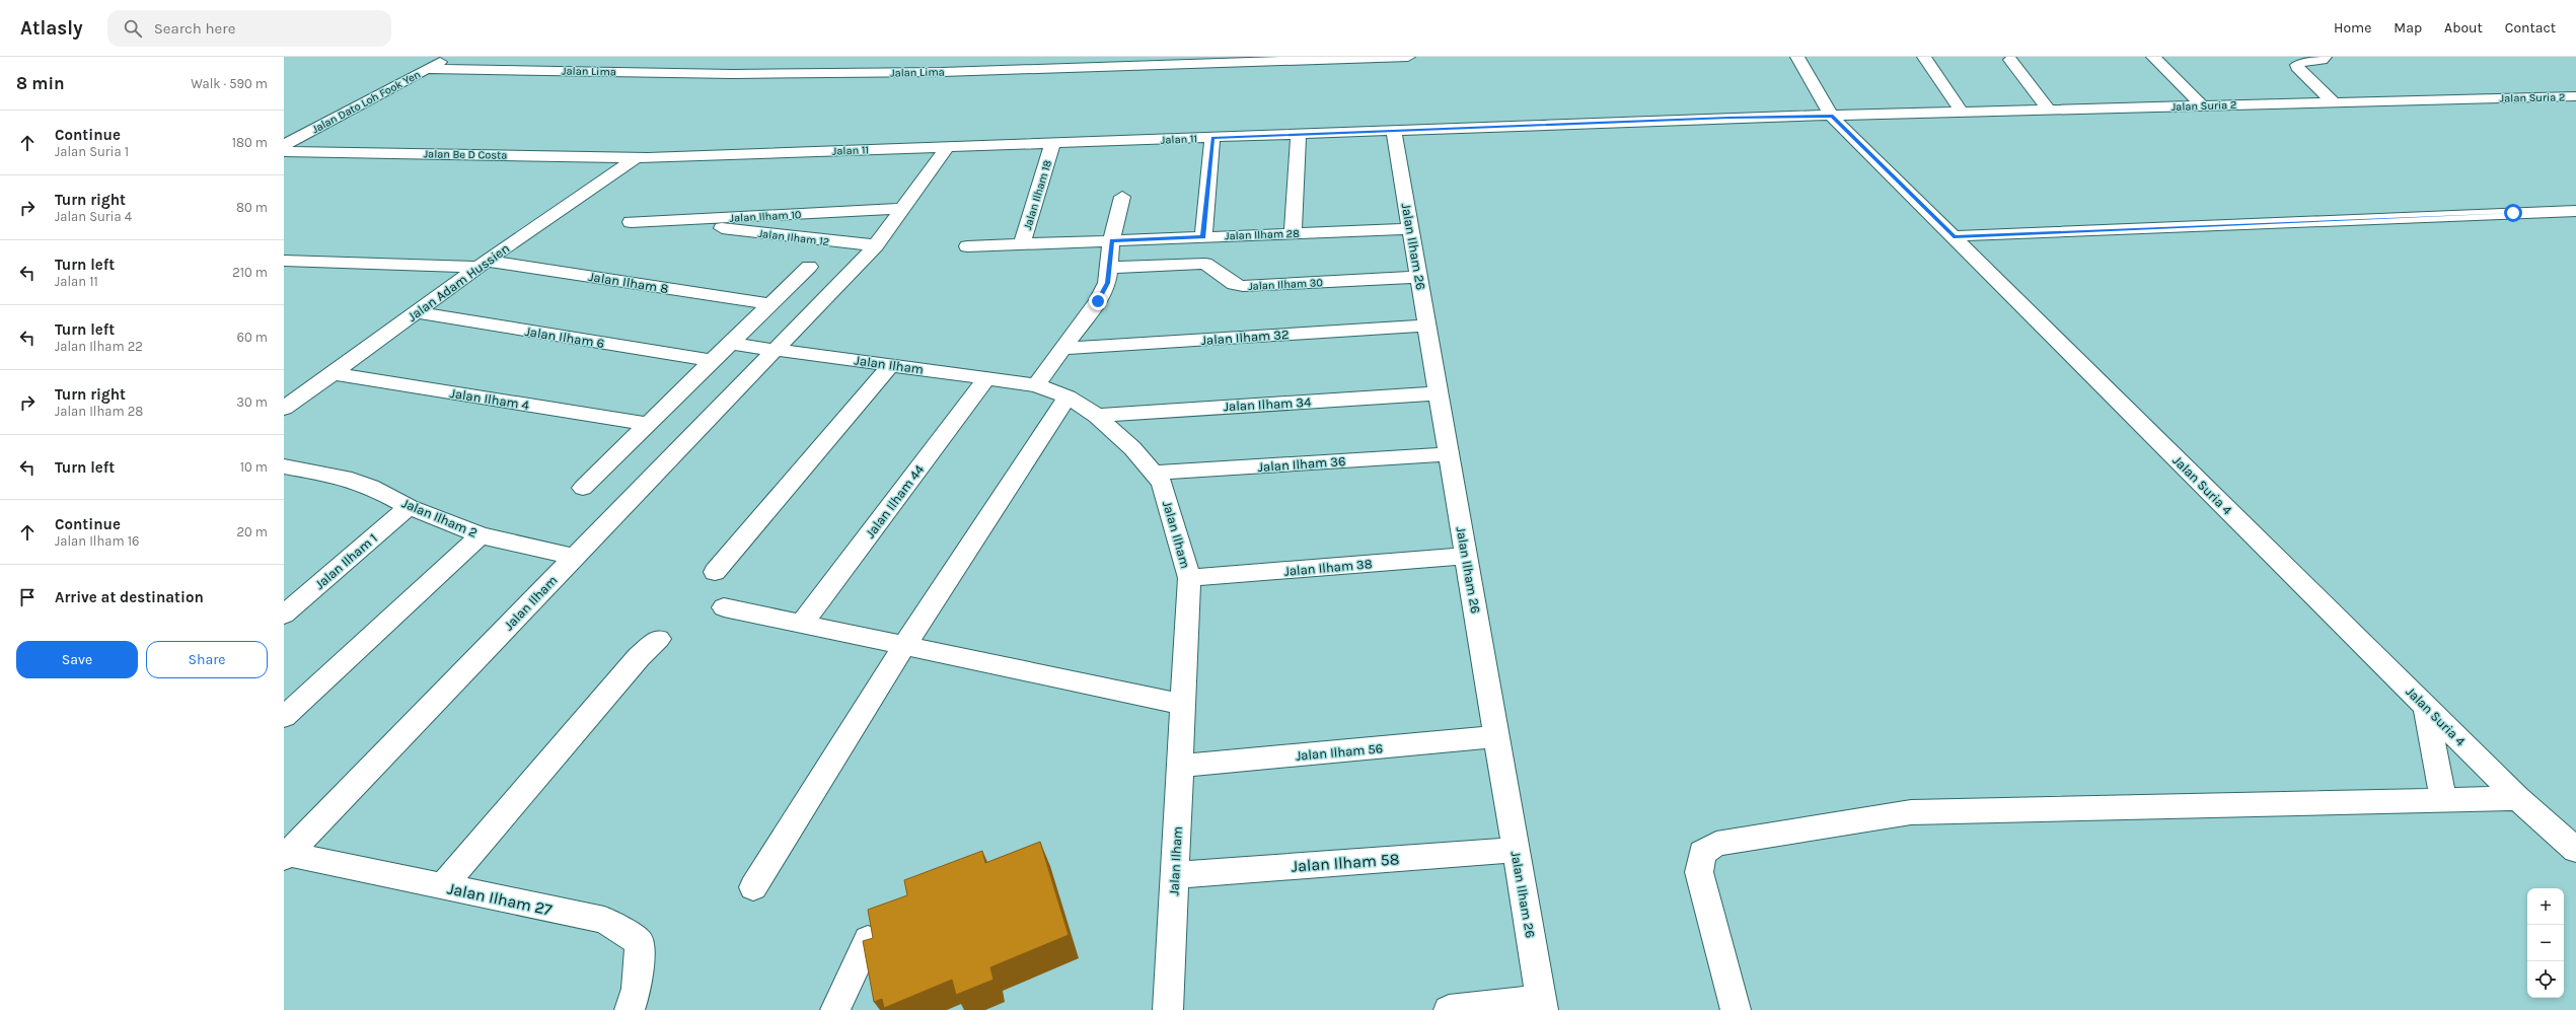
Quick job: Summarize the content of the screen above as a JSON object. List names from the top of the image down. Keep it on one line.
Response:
{"streets":{"street":["Jalan Lima","Jalan Suria 2","Jalan Dato Loh Fook Yen","Jalan 11","Jalan Be D Costa","Jalan Ilham 18","Jalan Ilham 10","Jalan Ilham 28","Jalan Ilham 12","Jalan Ilham 26","Jalan Adam Hussien","Jalan Ilham 8","Jalan Ilham 30","Jalan Ilham 6","Jalan Ilham 32","Jalan Ilham","Jalan Ilham 4","Jalan Ilham 34","Jalan Ilham 36","Jalan Suria 4","Jalan Ilham 44","Jalan Ilham 2","Jalan Ilham 1","Jalan Ilham 38","Jalan Ilham 56","Jalan Ilham 58","Jalan Ilham 27"]},"crossings":[["Jalan Lima","Jalan Dato Loh Fook Yen"],["Jalan Suria 2","Jalan 11"],["Jalan Suria 2","Jalan Suria 4"],["Jalan 11","Jalan Be D Costa"],["Jalan 11","Jalan Ilham 18"],["Jalan 11","Jalan Ilham 26"],["Jalan 11","Jalan Adam Hussien"],["Jalan 11","Jalan Ilham"],["Jalan 11","Jalan Suria 4"],["Jalan Be D Costa","Jalan Adam Hussien"],["Jalan Ilham 18","Jalan Ilham 28"],["Jalan Ilham 10","Jalan Ilham 12"],["Jalan Ilham 10","Jalan Ilham"],["Jalan Ilham 28","Jalan Ilham 26"],["Jalan Ilham 12","Jalan Ilham"],["Jalan Ilham 26","Jalan Ilham 30"],["Jalan Ilham 26","Jalan Ilham 32"],["Jalan Ilham 26","Jalan Ilham 34"],["Jalan Ilham 26","Jalan Ilham 36"],["Jalan Ilham 26","Jalan Ilham 38"],["Jalan Ilham 26","Jalan Ilham 56"],["Jalan Ilham 26","Jalan Ilham 58"],["Jalan Adam Hussien","Jalan Ilham 8"],["Jalan Adam Hussien","Jalan Ilham 6"],["Jalan Adam Hussien","Jalan Ilham 4"],["Jalan Ilham","Jalan Ilham 34"],["Jalan Ilham","Jalan Ilham 36"],["Jalan Ilham","Jalan Ilham 44"],["Jalan Ilham","Jalan Ilham 2"],["Jalan Ilham","Jalan Ilham 38"],["Jalan Ilham","Jalan Ilham 56"],["Jalan Ilham","Jalan Ilham 58"],["Jalan Ilham","Jalan Ilham 27"],["Jalan Ilham 2","Jalan Ilham 1"]],"page":{"header":"Atlasly","search":"Search here","nav":["Home","Map","About","Contact"],"heading":["8 min","Walk · 590 m"],"list":[["Continue","Jalan Suria 1","180 m"],["Turn right","Jalan Suria 4","80 m"],["Turn left","Jalan 11","210 m"],["Turn left","Jalan Ilham 22","60 m"],["Turn right","Jalan Ilham 28","30 m"],["Turn left","10 m"],["Continue","Jalan Ilham 16","20 m"],"Arrive at destination"],"buttons":["Save","Share"],"map_buttons":["+","−"]}}
